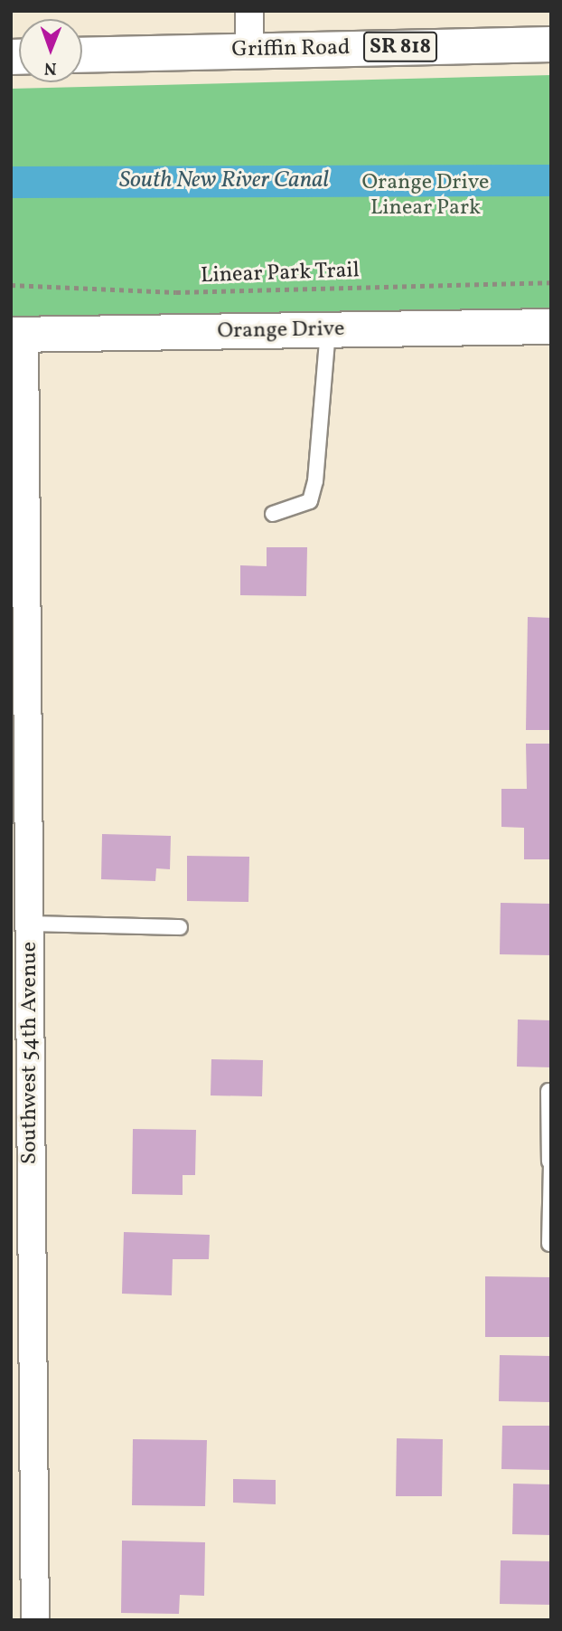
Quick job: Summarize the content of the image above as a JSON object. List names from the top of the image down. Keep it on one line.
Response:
{"streets":{"street":["SR 818","Griffin Road","Orange Drive","Southwest 54th Avenue"],"path":["Linear Park Trail"]},"crossings":[["Orange Drive","Southwest 54th Avenue"]],"water":["South New River Canal"],"parks":["Orange Drive Linear Park"],"north":"bottom"}
